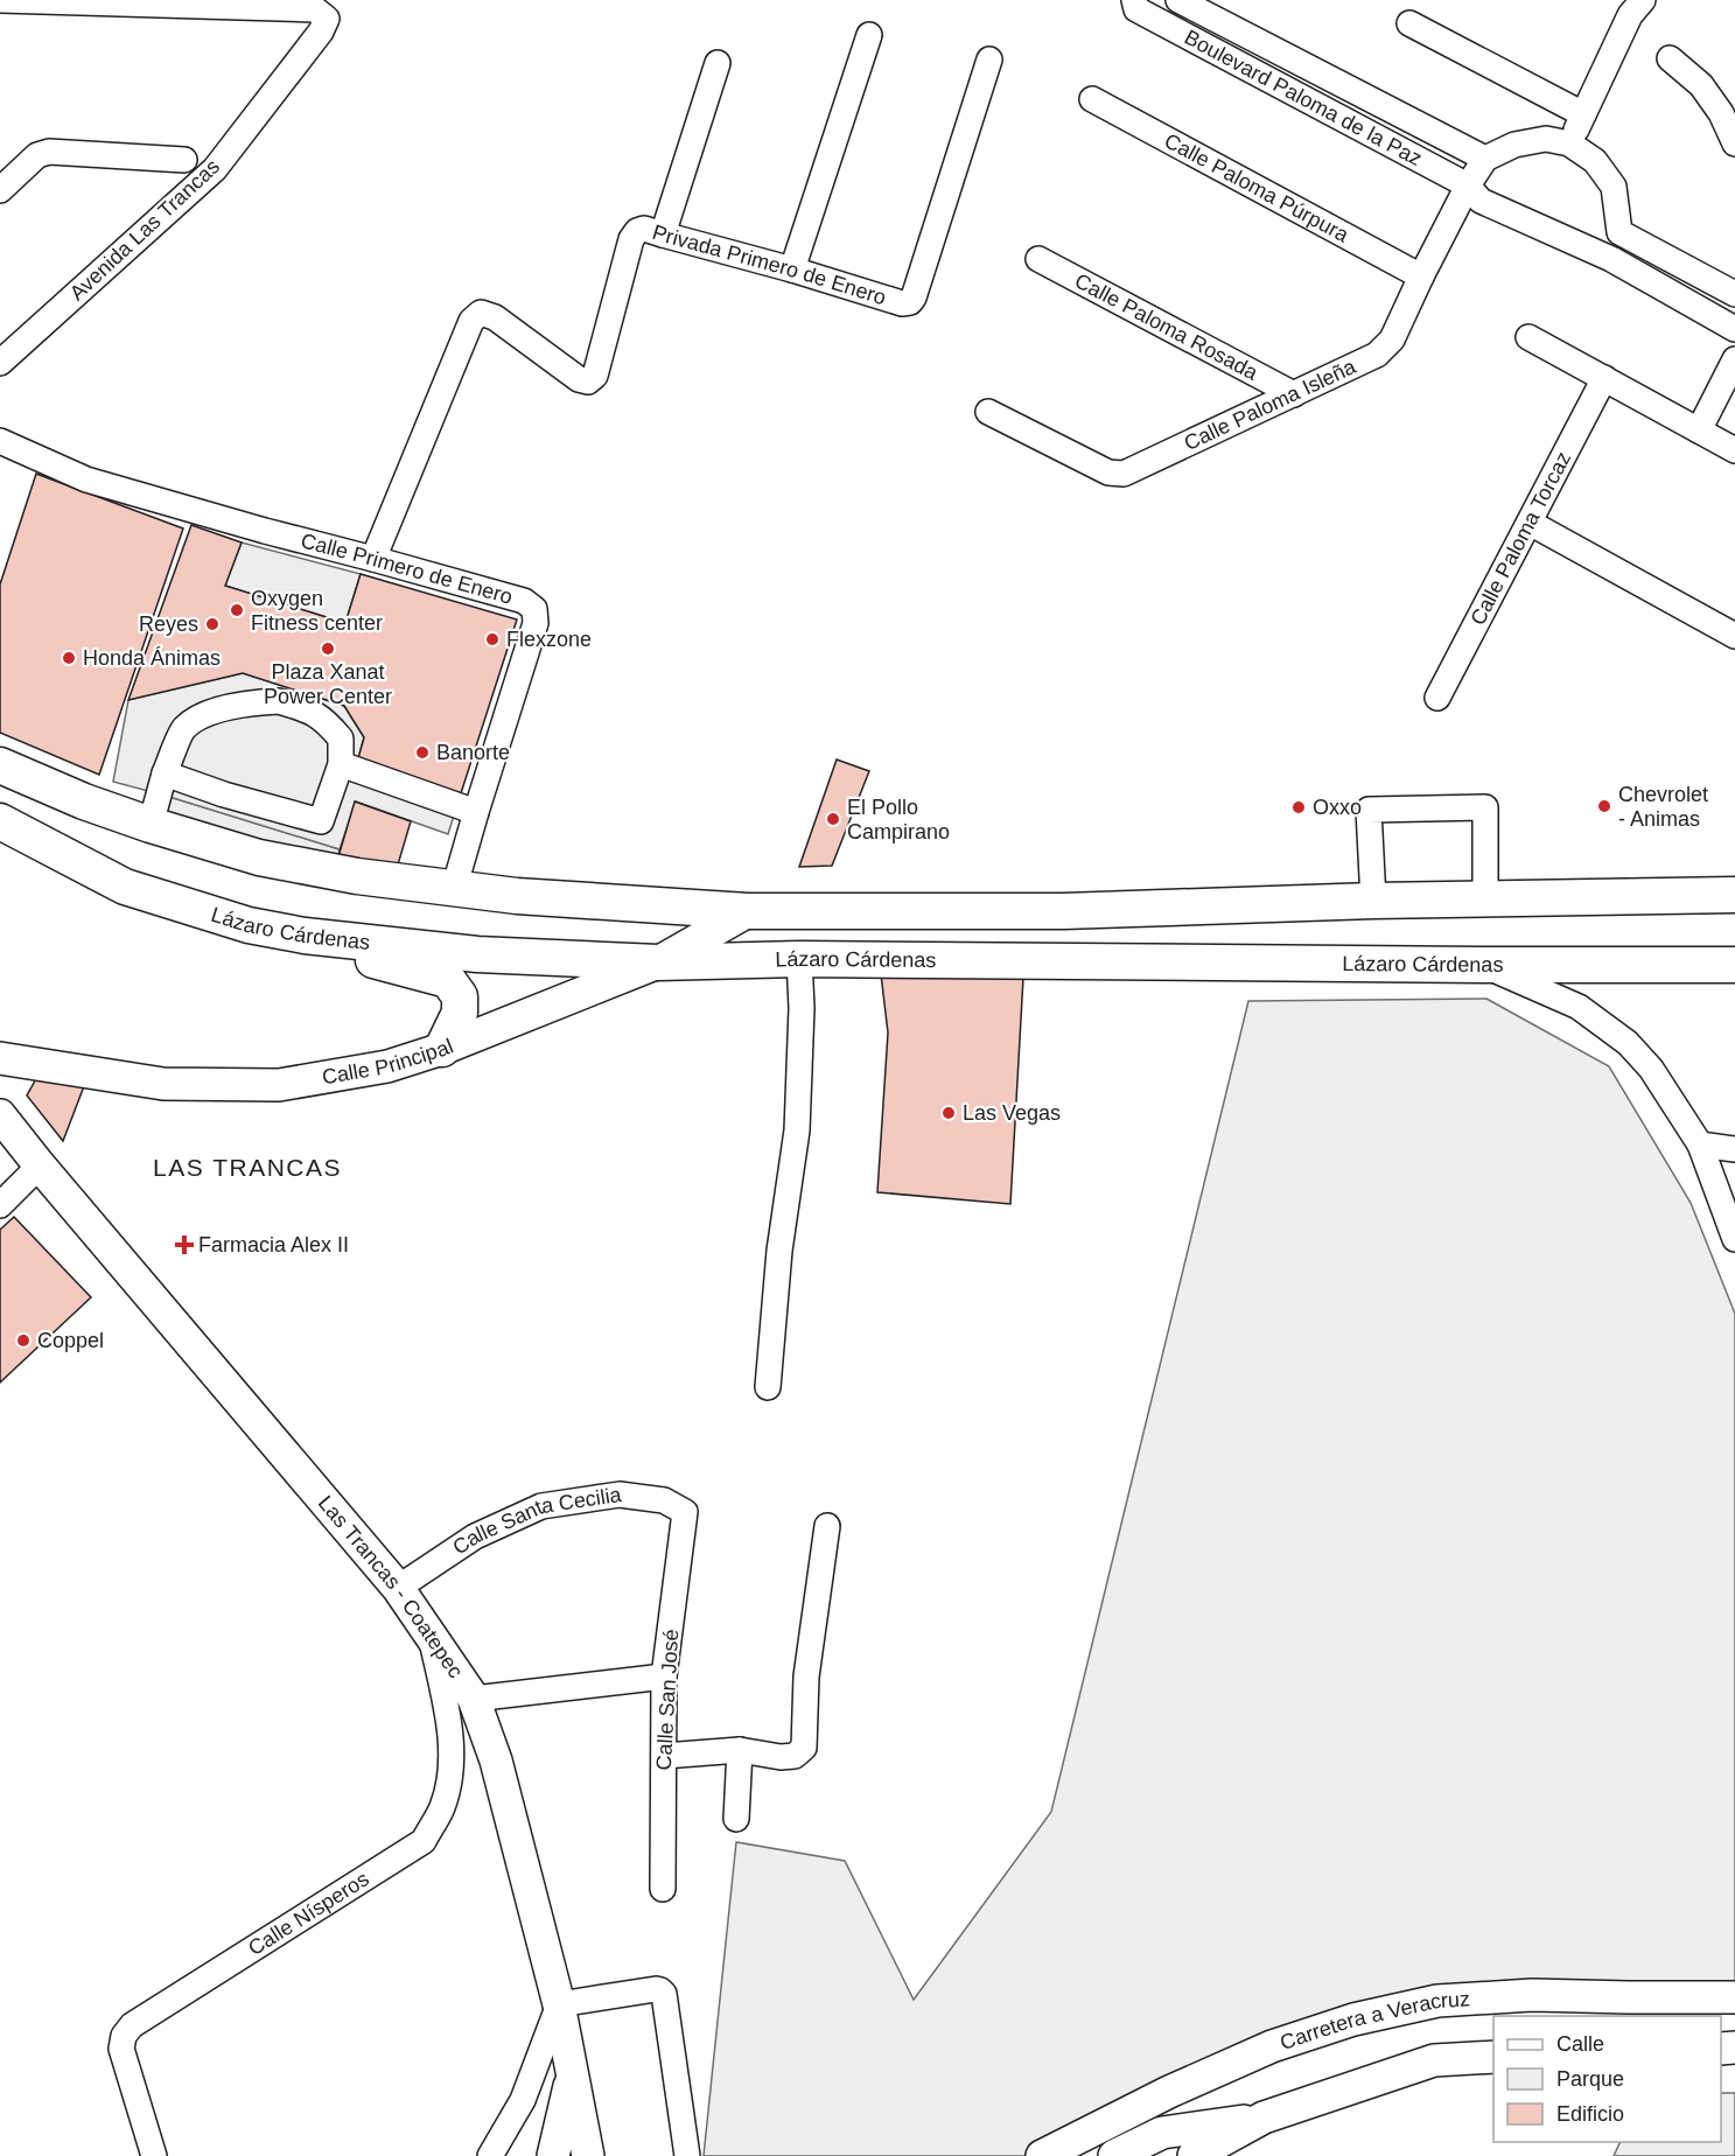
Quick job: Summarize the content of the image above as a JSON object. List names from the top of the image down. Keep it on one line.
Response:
{"streets":{"highway":["Lázaro Cárdenas"],"main road":["Calle Principal","Las Trancas - Coatepec","Carretera a Veracruz"],"street":["Boulevard Paloma de la Paz","Calle Paloma Púrpura","Avenida Las Trancas","Privada Primero de Enero","Calle Paloma Rosada","Calle Paloma Isleña","Calle Paloma Torcaz","Calle Primero de Enero","Calle Santa Cecilia","Calle San José","Calle Nísperos"]},"crossings":[["Boulevard Paloma de la Paz","Calle Paloma Isleña"],["Calle Paloma Púrpura","Calle Paloma Isleña"],["Privada Primero de Enero","Calle Primero de Enero"],["Calle Paloma Rosada","Calle Paloma Isleña"],["Lázaro Cárdenas","Calle Principal"],["Calle Santa Cecilia","Las Trancas - Coatepec"],["Calle Santa Cecilia","Calle San José"],["Las Trancas - Coatepec","Calle Nísperos"]],"districts":["LAS TRANCAS"],"places":{"other":["Oxygen Fitness center","Reyes","Flexzone","Plaza Xanat Power Center","Honda Ánimas","Banorte","Chevrolet - Animas","Oxxo","El Pollo Campirano","Las Vegas","Coppel"],"health":["Farmacia Alex II"]},"legend":["Calle","Parque","Edificio"]}
